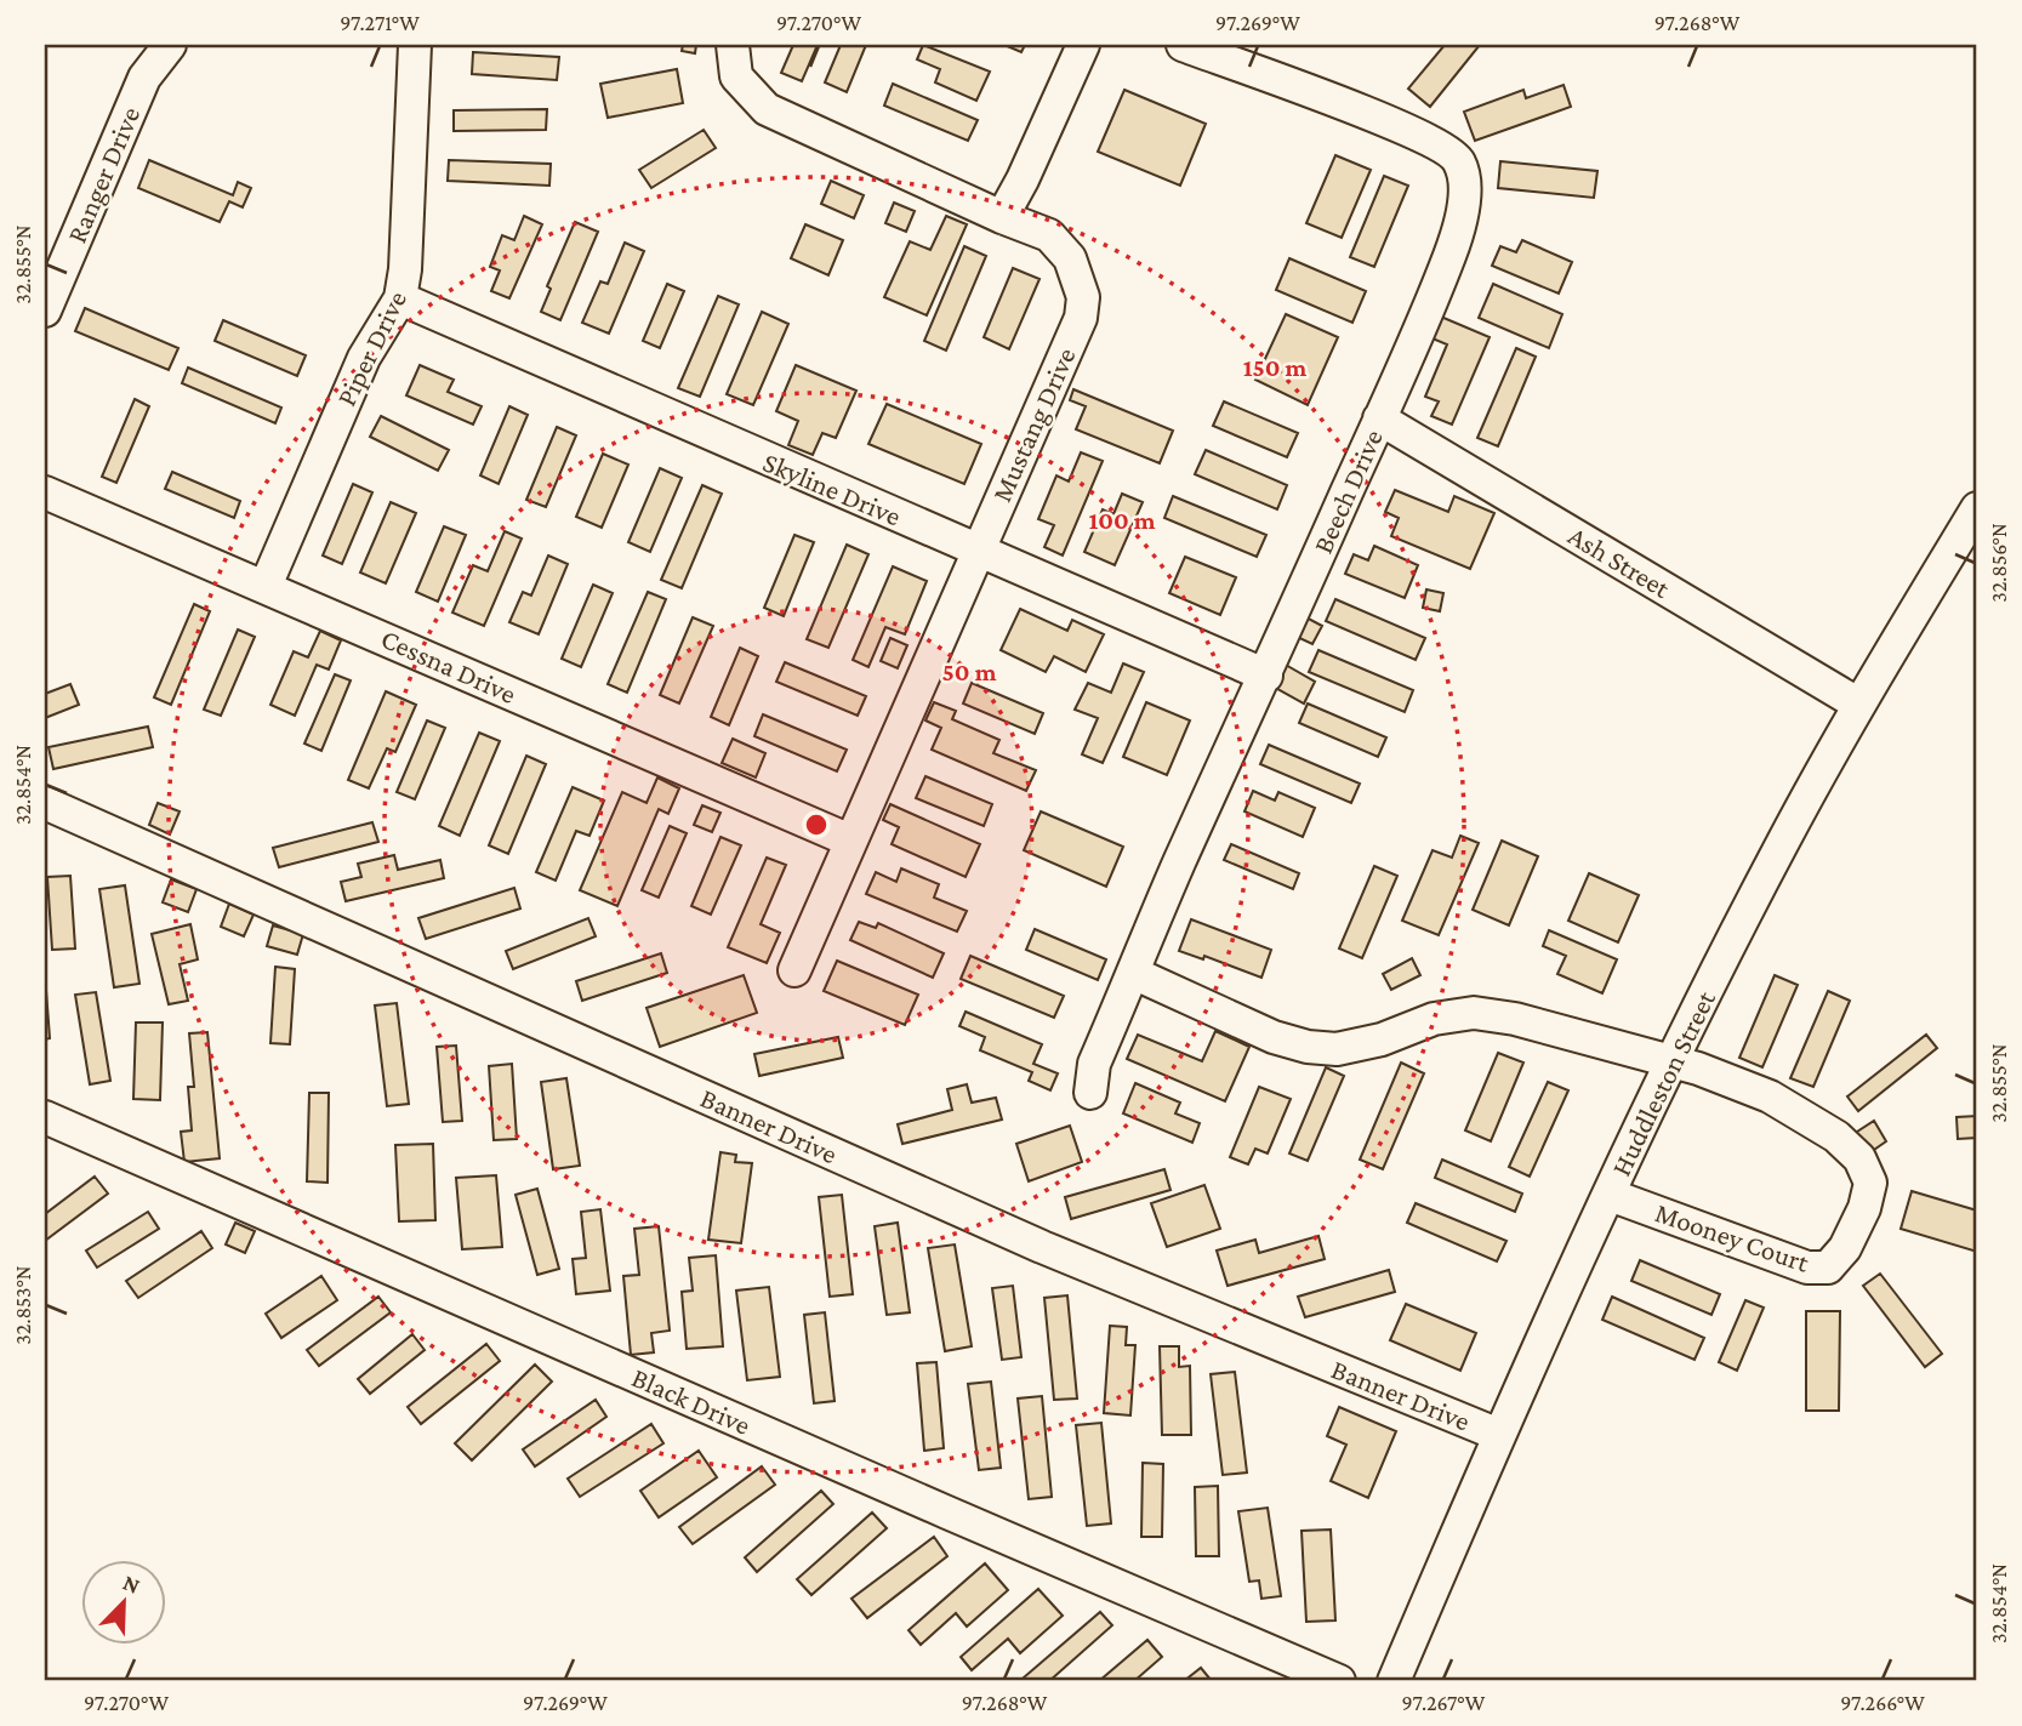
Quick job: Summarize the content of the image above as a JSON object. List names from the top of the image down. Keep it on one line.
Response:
{"streets":{"street":["Ranger Drive","Piper Drive","Mustang Drive","Skyline Drive","Beech Drive","Ash Street","Cessna Drive","Huddleston Street","Banner Drive","Mooney Court","Black Drive"]},"crossings":[["Piper Drive","Skyline Drive"],["Piper Drive","Cessna Drive"],["Mustang Drive","Skyline Drive"],["Mustang Drive","Cessna Drive"],["Skyline Drive","Beech Drive"],["Beech Drive","Ash Street"],["Ash Street","Huddleston Street"],["Huddleston Street","Banner Drive"],["Huddleston Street","Mooney Court"]],"north":"top right","coordinates":["97.271°W","97.270°W","97.269°W","97.268°W","32.855°N","32.856°N","32.854°N","32.853°N","97.267°W","97.266°W"],"rings":["150 m","100 m","50 m"]}
